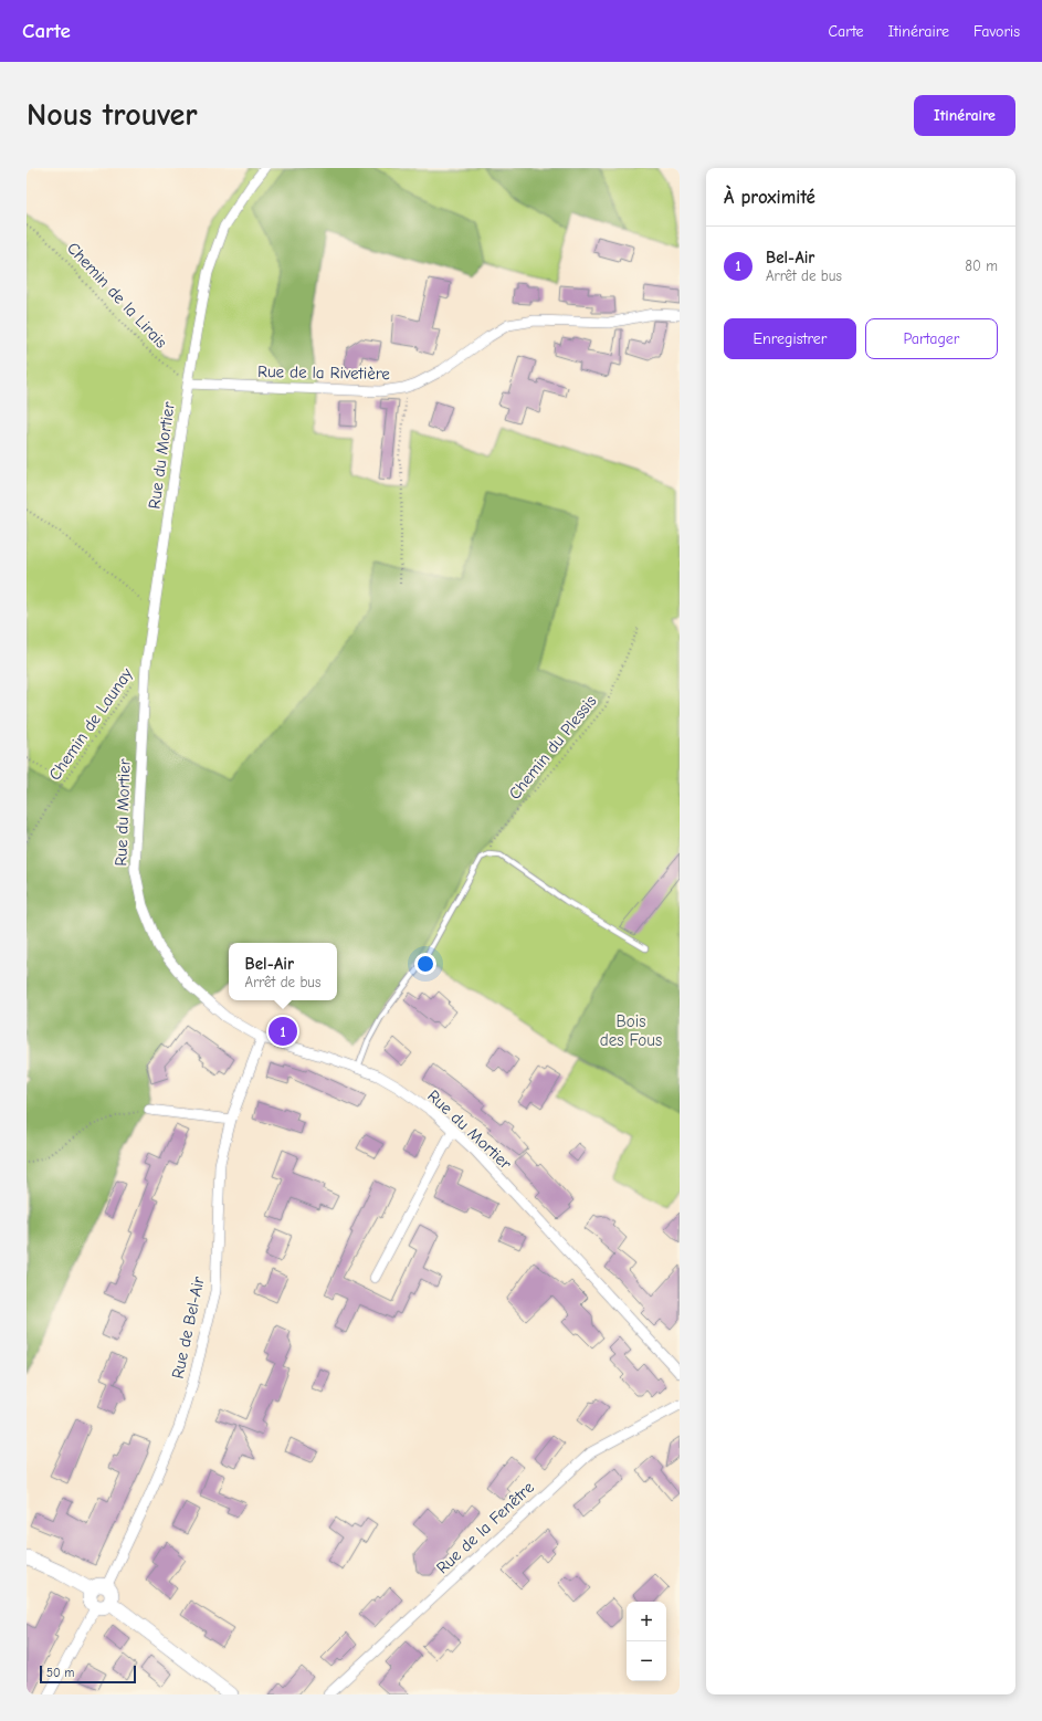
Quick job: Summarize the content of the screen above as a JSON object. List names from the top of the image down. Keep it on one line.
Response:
{"streets":{"street":["Rue de la Rivetière","Rue du Mortier","Rue de Bel-Air","Rue de la Fenêtre"],"path":["Chemin de la Lirais","Chemin de Launay","Chemin du Plessis"]},"crossings":[["Chemin de la Lirais","Rue de la Rivetière"],["Chemin de la Lirais","Rue du Mortier"],["Rue de la Rivetière","Rue du Mortier"],["Rue du Mortier","Chemin de Launay"],["Rue du Mortier","Rue de Bel-Air"]],"parks":["Bois des Fous"],"scale_bar":"50 m","page":{"header":"Carte","nav":["Carte","Itinéraire","Favoris"],"buttons":["Itinéraire",["Enregistrer","Partager"]],"title":"Nous trouver","heading":"À proximité","list":[{"mark":"1","name":"Bel-Air","note":"Arrêt de bus","value":"80 m"}],"popup":["Bel-Air","Arrêt de bus"],"pins":"1","map_buttons":["+","−"],"scale":"50 m"}}
